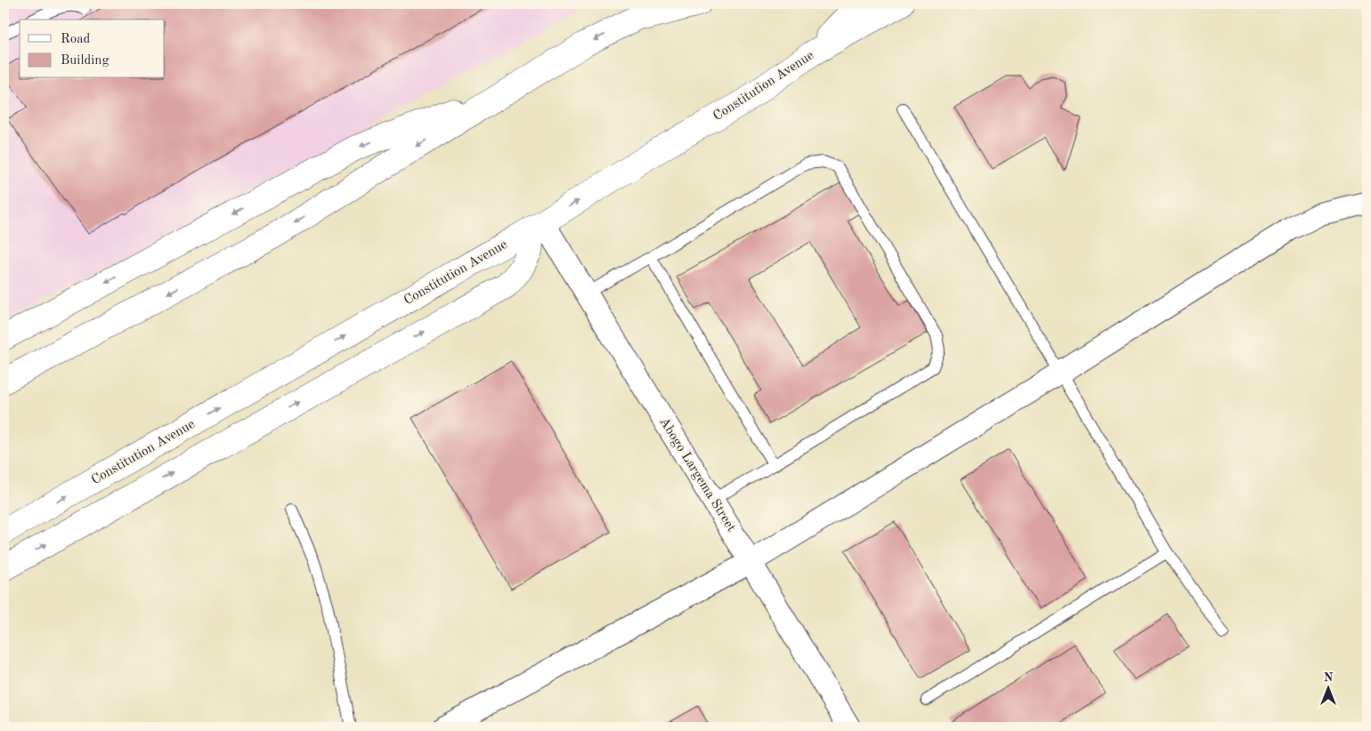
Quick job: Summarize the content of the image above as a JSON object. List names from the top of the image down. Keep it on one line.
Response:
{"streets":{"main road":["Constitution Avenue"],"street":["Abogo Largema Street"]},"crossings":[["Constitution Avenue","Abogo Largema Street"]],"legend":["Road","Building"],"north":"top"}
